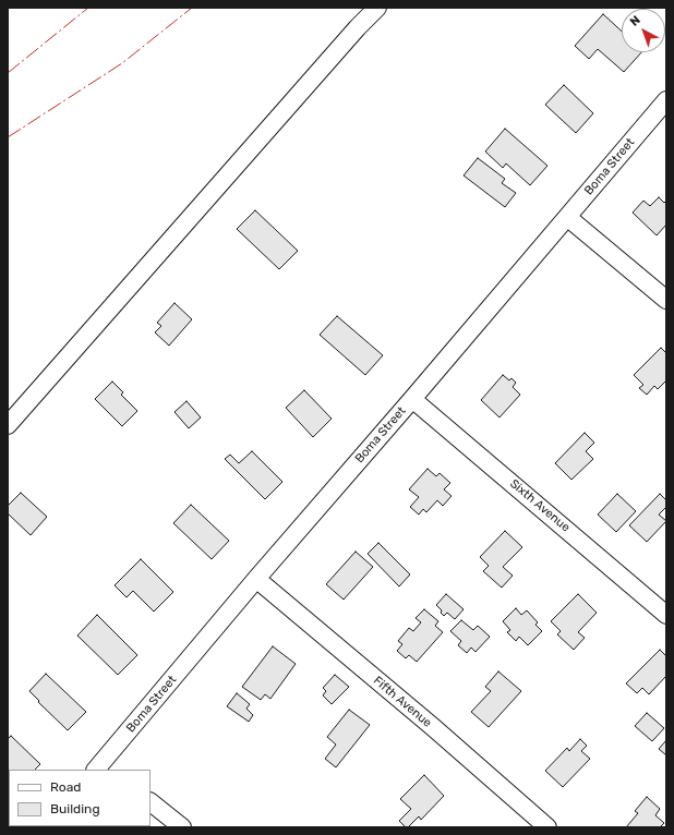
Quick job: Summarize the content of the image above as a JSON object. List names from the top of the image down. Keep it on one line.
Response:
{"streets":{"street":["Boma Street","Sixth Avenue","Fifth Avenue"]},"crossings":[["Boma Street","Sixth Avenue"],["Boma Street","Fifth Avenue"]],"legend":["Road","Building"],"north":"top left"}
